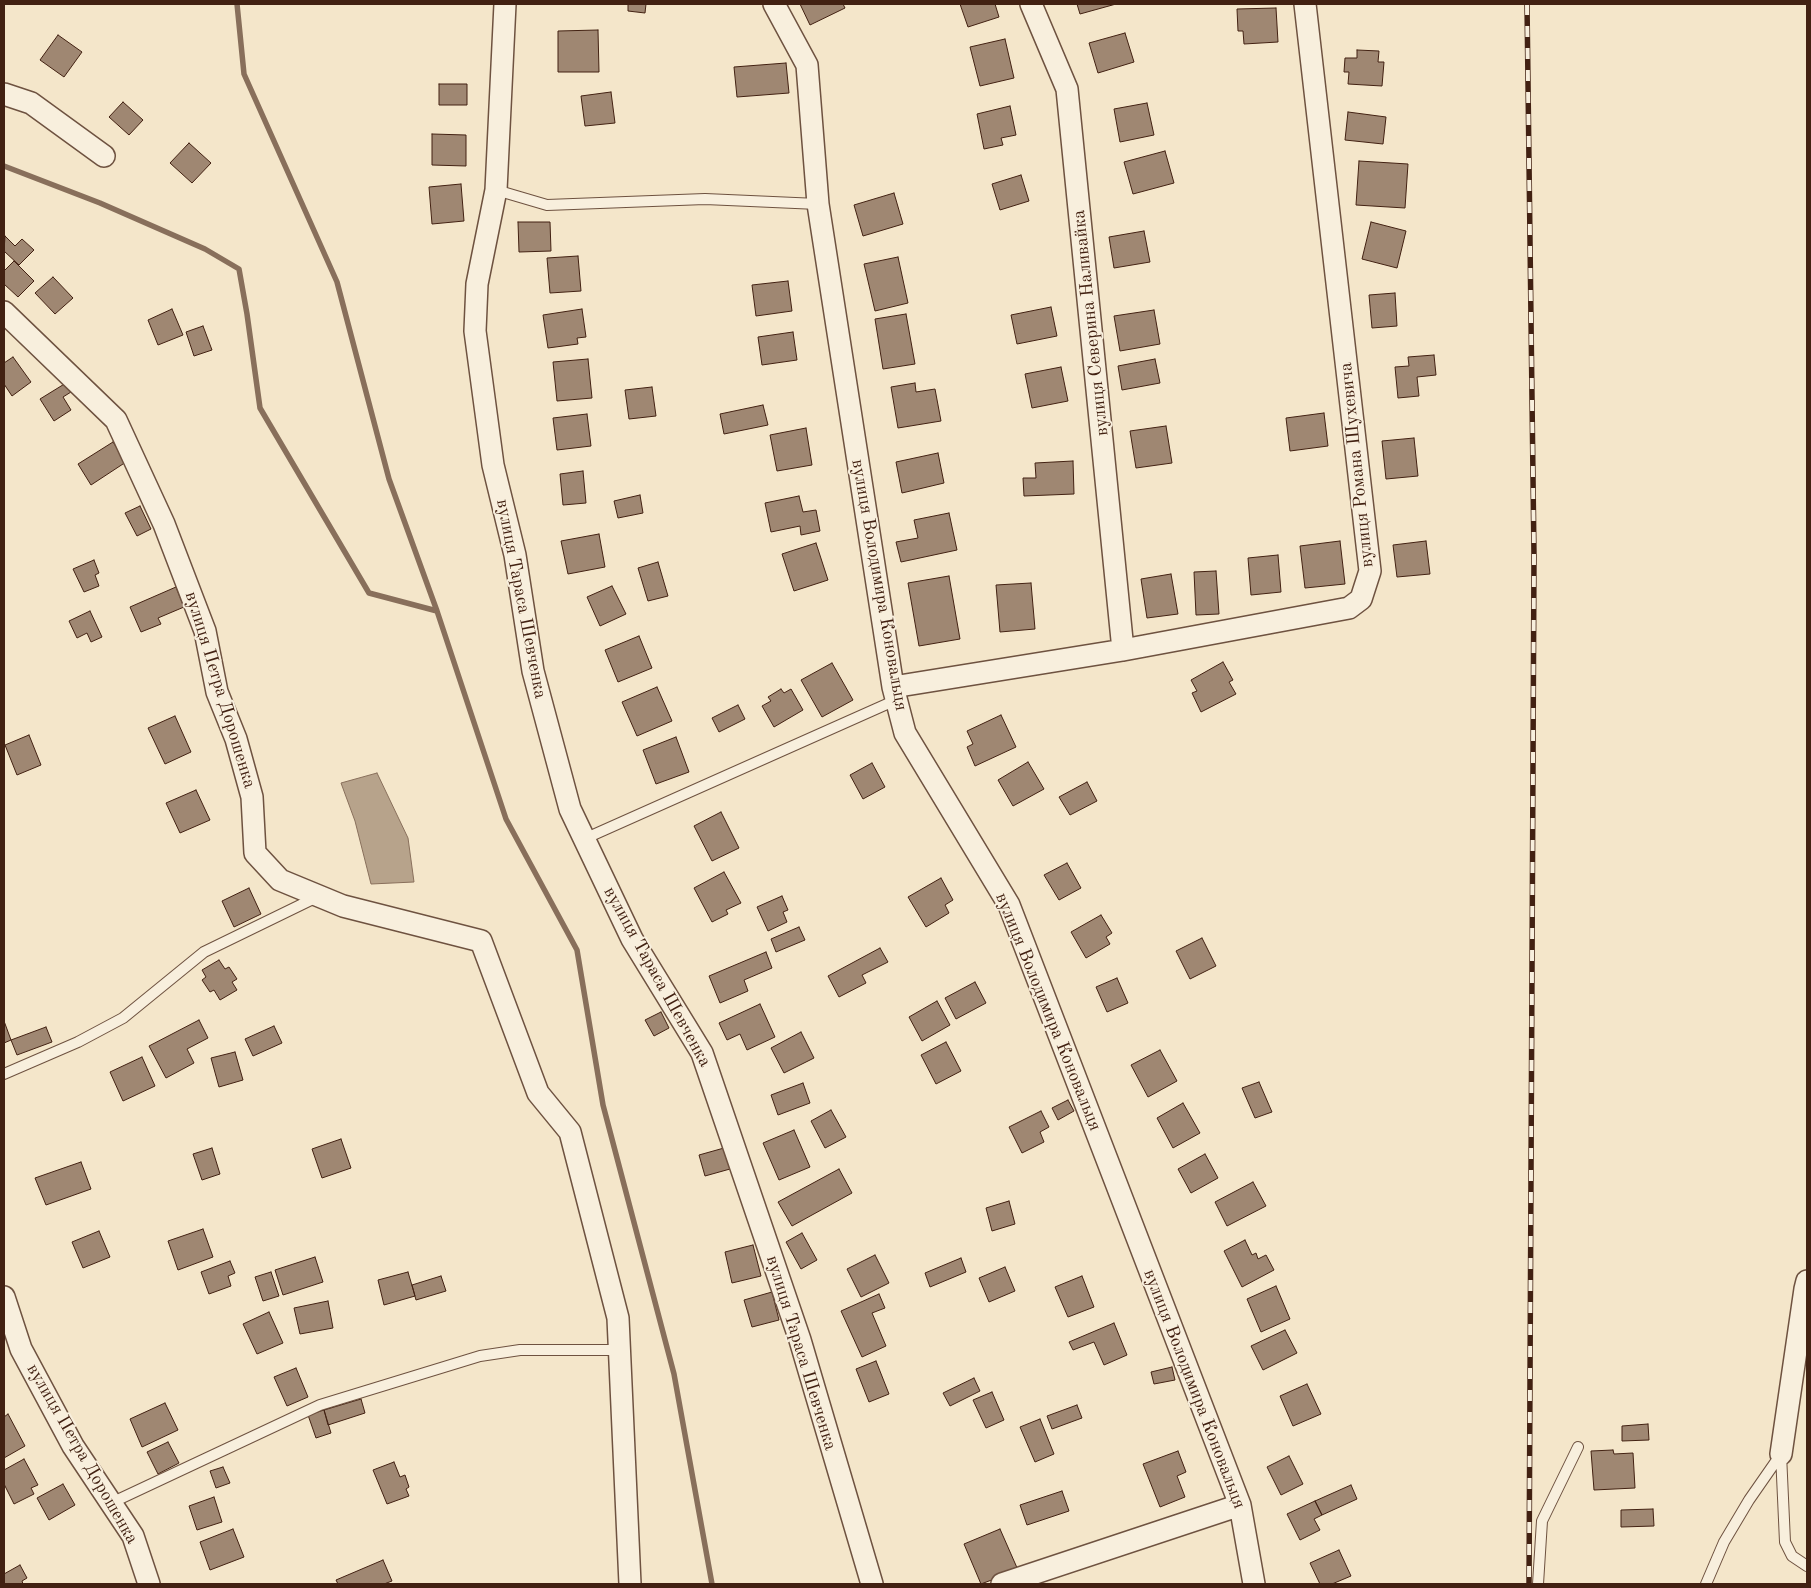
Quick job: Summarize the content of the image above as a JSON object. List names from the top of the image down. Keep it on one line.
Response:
{"streets":{"street":["вулиця Северина Наливайка","вулиця Романа Шухевича","вулиця Володимира Коновальця","вулиця Тараса Шевченка","вулиця Петра Дорошенка"]},"crossings":[["вулиця Северина Наливайка","вулиця Романа Шухевича"],["вулиця Романа Шухевича","вулиця Володимира Коновальця"]]}
